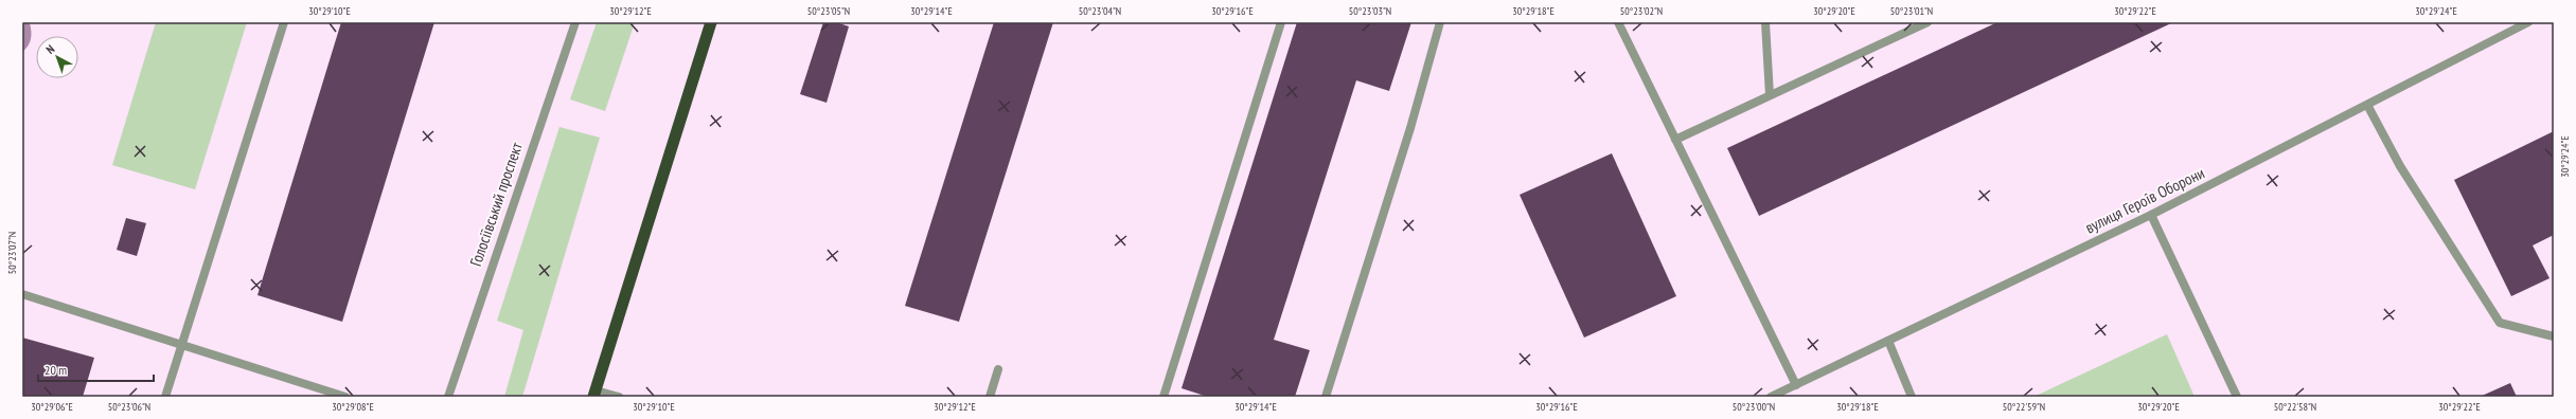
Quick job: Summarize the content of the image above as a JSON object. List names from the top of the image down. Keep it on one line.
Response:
{"streets":{"street":["вулиця Героїв Оборони","Голосіївський проспект"]},"scale_bar":"20 m","north":"top left","coordinates":["30°29'10\"E","30°29'12\"E","50°23'05\"N","30°29'14\"E","50°23'04\"N","30°29'16\"E","50°23'03\"N","30°29'18\"E","50°23'02\"N","30°29'20\"E","50°23'01\"N","30°29'22\"E","30°29'24\"E","50°23'07\"N","30°29'06\"E","50°23'06\"N","30°29'08\"E","50°23'00\"N","50°22'59\"N","50°22'58\"N"]}
